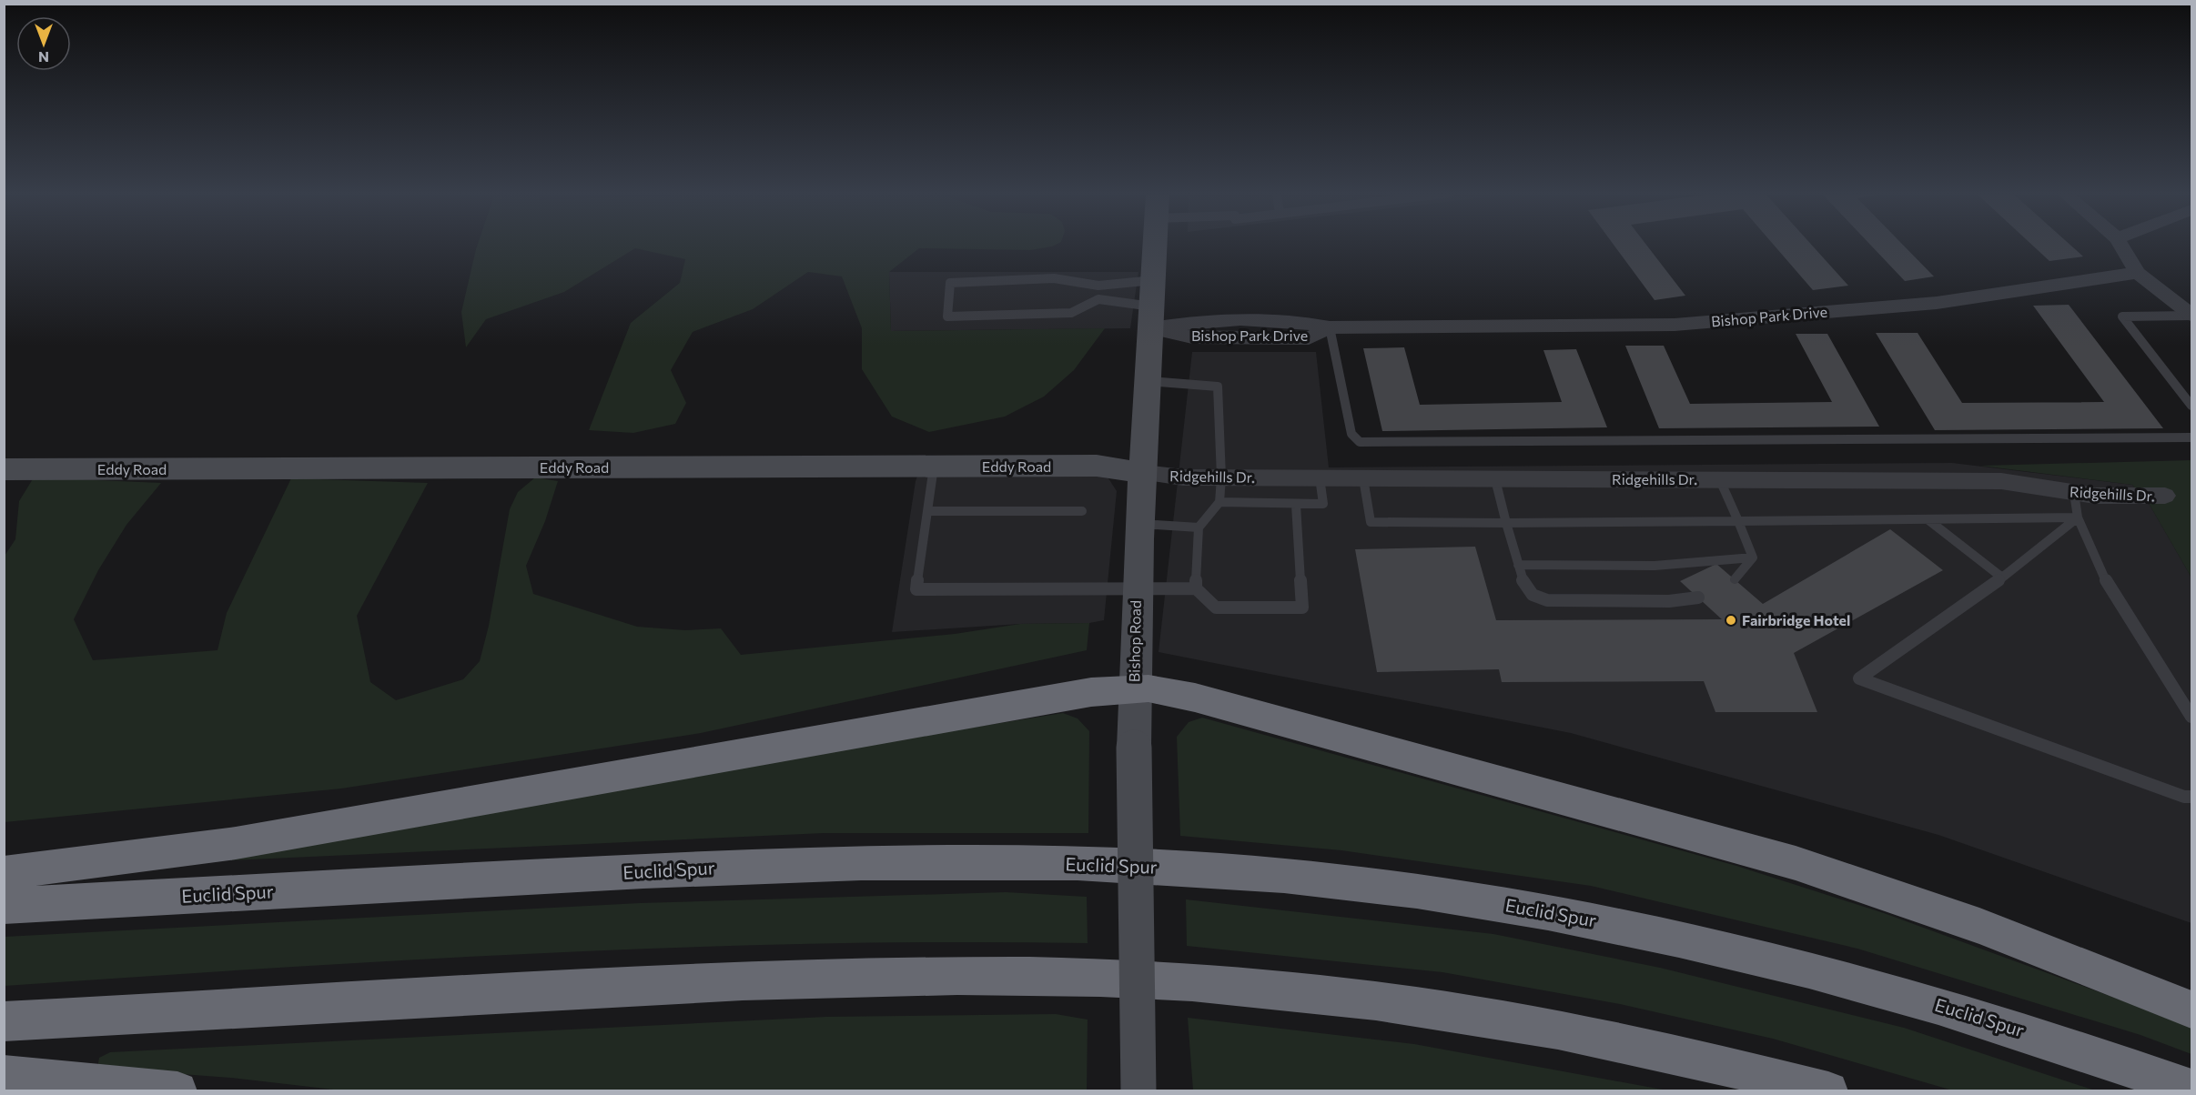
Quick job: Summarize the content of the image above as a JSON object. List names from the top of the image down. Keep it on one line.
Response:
{"streets":{"highway":["Euclid Spur"],"street":["Bishop Park Drive","Eddy Road","Ridgehills Dr.","Bishop Road"]},"crossings":[["Bishop Park Drive","Bishop Road"],["Eddy Road","Ridgehills Dr."],["Eddy Road","Bishop Road"],["Ridgehills Dr.","Bishop Road"]],"places":["Fairbridge Hotel"],"north":"bottom"}
